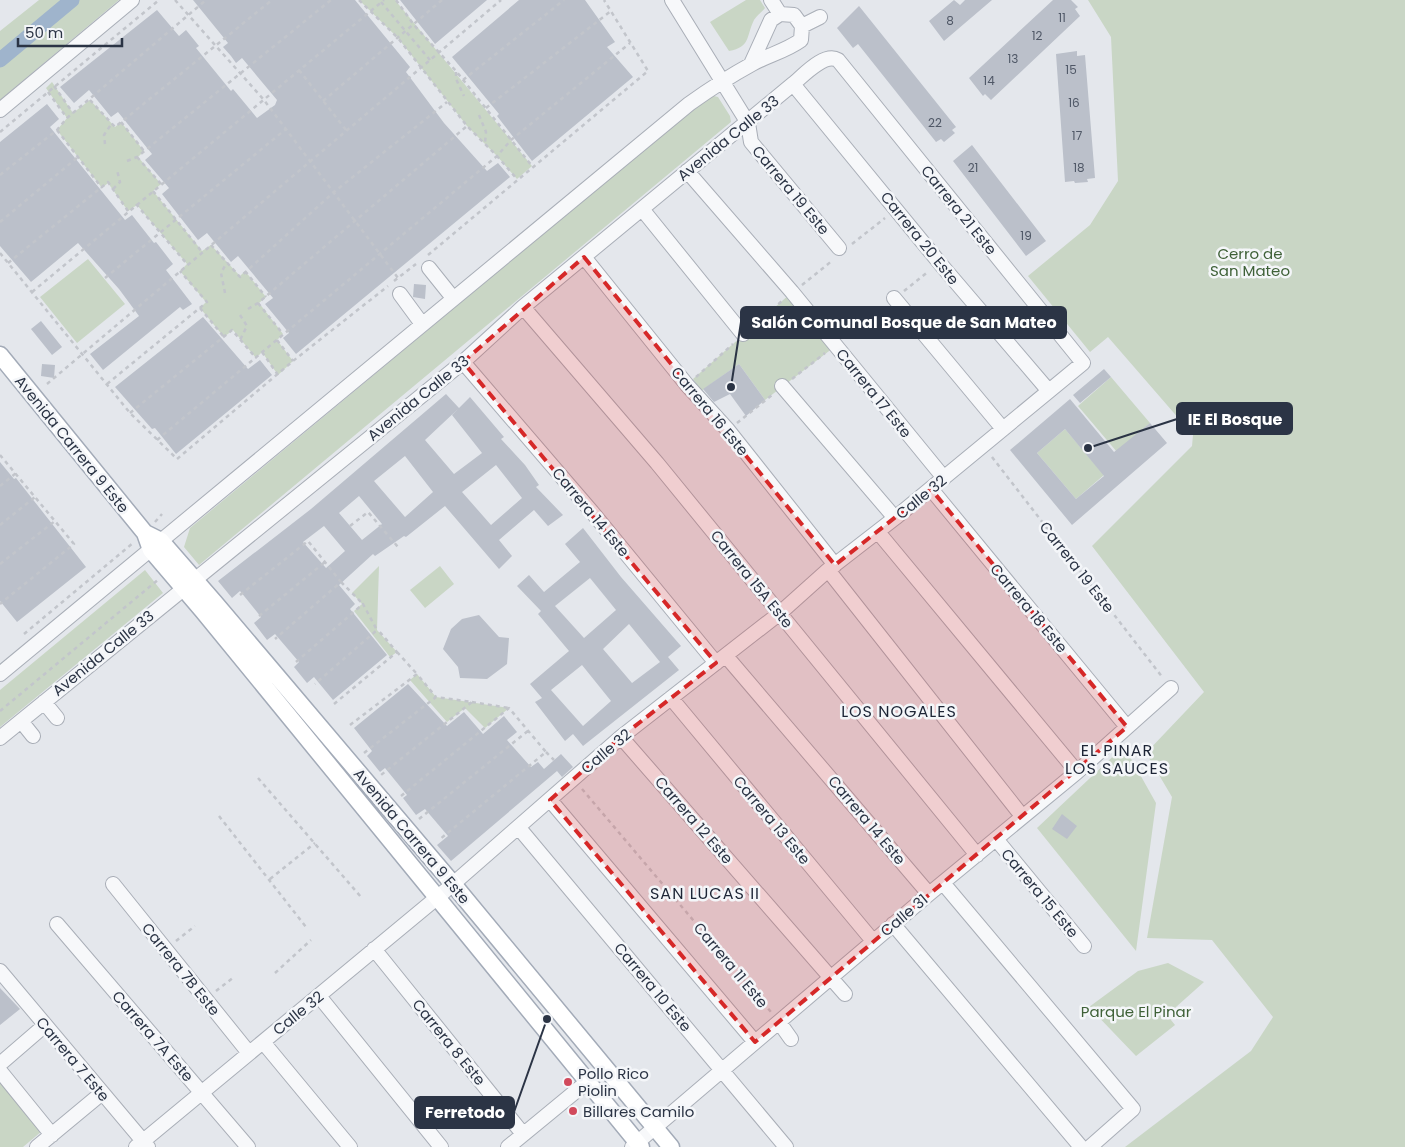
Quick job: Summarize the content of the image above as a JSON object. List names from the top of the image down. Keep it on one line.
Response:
{"streets":{"main road":["Avenida Carrera 9 Este"],"street":["Avenida Calle 33","Carrera 19 Este","Carrera 21 Este","Carrera 20 Este","Carrera 17 Este","Carrera 16 Este","Calle 32","Carrera 14 Este","Carrera 15A Este","Carrera 18 Este","Carrera 12 Este","Carrera 13 Este","Carrera 15 Este","Calle 31","Carrera 11 Este","Carrera 7B Este","Carrera 10 Este","Carrera 7A Este","Carrera 8 Este","Carrera 7 Este"]},"crossings":[["Avenida Calle 33","Carrera 19 Este"],["Avenida Calle 33","Carrera 21 Este"],["Avenida Calle 33","Carrera 20 Este"],["Avenida Calle 33","Carrera 17 Este"],["Avenida Calle 33","Carrera 16 Este"],["Avenida Calle 33","Avenida Carrera 9 Este"],["Avenida Calle 33","Carrera 14 Este"],["Avenida Calle 33","Carrera 15A Este"],["Carrera 19 Este","Calle 32"],["Carrera 19 Este","Calle 31"],["Carrera 21 Este","Calle 32"],["Carrera 20 Este","Calle 32"],["Carrera 17 Este","Calle 32"],["Carrera 16 Este","Calle 32"],["Carrera 16 Este","Calle 31"],["Avenida Carrera 9 Este","Calle 32"],["Avenida Carrera 9 Este","Calle 31"],["Calle 32","Carrera 14 Este"],["Calle 32","Carrera 15A Este"],["Calle 32","Carrera 18 Este"],["Calle 32","Carrera 12 Este"],["Calle 32","Carrera 13 Este"],["Calle 32","Carrera 11 Este"],["Calle 32","Carrera 7B Este"],["Calle 32","Carrera 10 Este"],["Calle 32","Carrera 7A Este"],["Calle 32","Carrera 8 Este"],["Calle 32","Carrera 7 Este"],["Carrera 14 Este","Calle 31"],["Carrera 15A Este","Calle 31"],["Carrera 18 Este","Calle 31"],["Carrera 12 Este","Calle 31"],["Carrera 13 Este","Calle 31"],["Carrera 15 Este","Calle 31"],["Calle 31","Carrera 11 Este"],["Calle 31","Carrera 10 Este"]],"districts":["LOS NOGALES","EL PINAR LOS SAUCES","SAN LUCAS II"],"parks":["Cerro de San Mateo","Parque El Pinar"],"places":["Salón Comunal Bosque de San Mateo","IE El Bosque","Ferretodo","Pollo Rico Piolin","Billares Camilo"],"house_numbers":["11","8","12","13","15","14","16","22","17","21","18","19"],"scale_bar":"50 m"}
